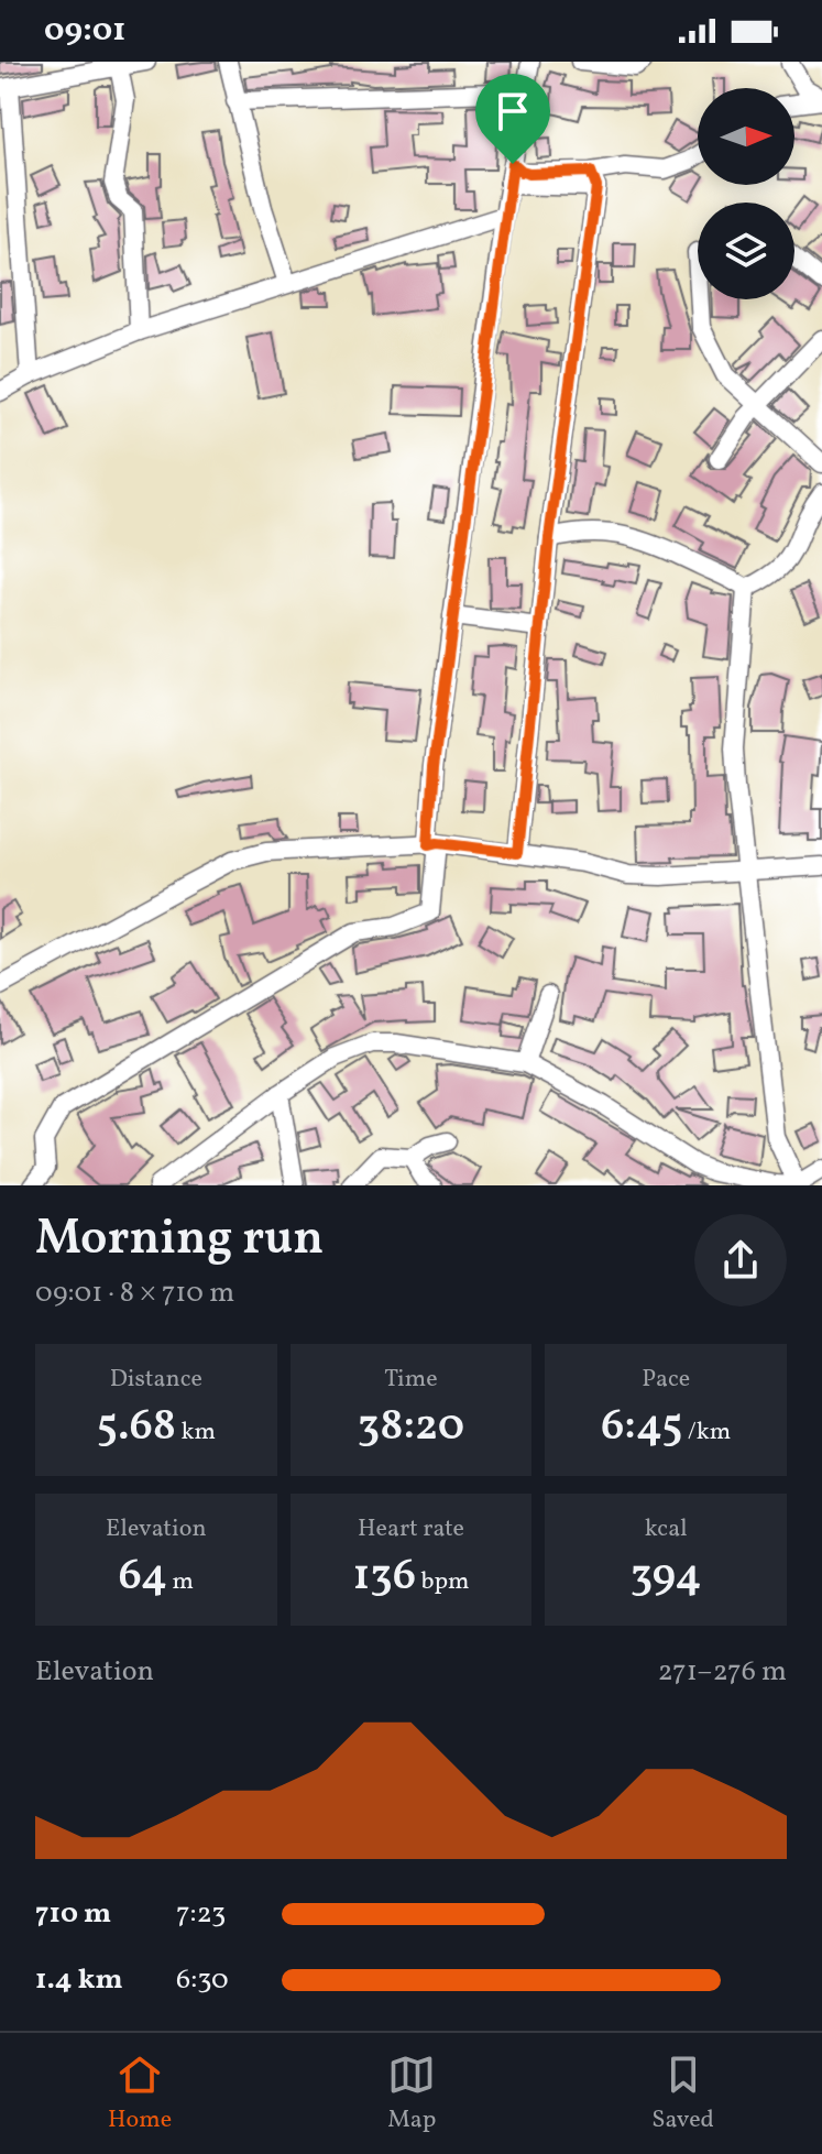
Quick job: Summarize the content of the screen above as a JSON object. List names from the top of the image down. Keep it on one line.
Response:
{"north":"right","page":{"status":"09:01","heading":["Morning run","09:01 · 8 × 710 m"],"stats":[["Distance","5.68 km"],["Time","38:20"],["Pace","6:45 /km"],["Elevation","64 m"],["Heart rate","136 bpm"],["kcal","394"]],"chart":["Elevation","271–276 m"],"list":[{"name":"710 m","note":"7:23"},{"name":"1.4 km","note":"6:30"}],"tabs":["Home","Map","Saved"]}}
